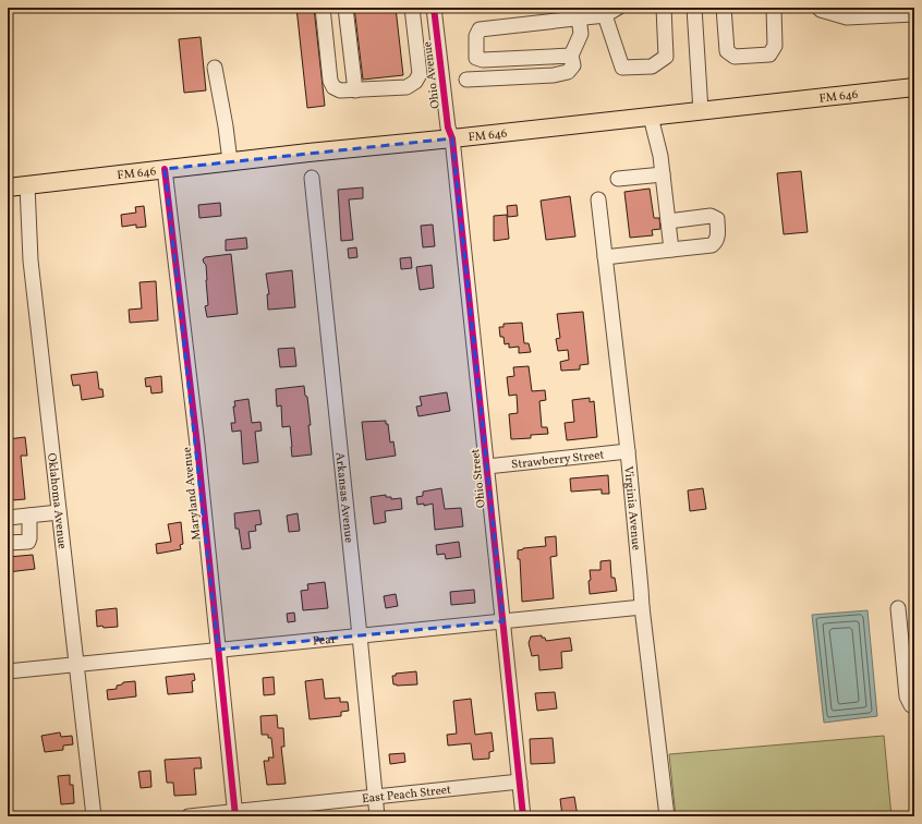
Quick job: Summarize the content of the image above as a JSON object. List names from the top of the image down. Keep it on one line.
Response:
{"streets":{"main road":["FM 646"],"street":["Ohio Avenue","Strawberry Street","Ohio Street","Maryland Avenue","Arkansas Avenue","Oklahoma Avenue","Virginia Avenue","Pear","East Peach Street"]},"crossings":[["Ohio Avenue","FM 646"],["Ohio Avenue","Ohio Street"],["FM 646","Ohio Street"],["FM 646","Maryland Avenue"],["FM 646","Oklahoma Avenue"],["Strawberry Street","Ohio Street"],["Strawberry Street","Virginia Avenue"],["Ohio Street","Pear"],["Ohio Street","East Peach Street"],["Maryland Avenue","Pear"],["Maryland Avenue","East Peach Street"],["Arkansas Avenue","Pear"],["Arkansas Avenue","East Peach Street"],["Oklahoma Avenue","Pear"],["Virginia Avenue","Pear"]]}
